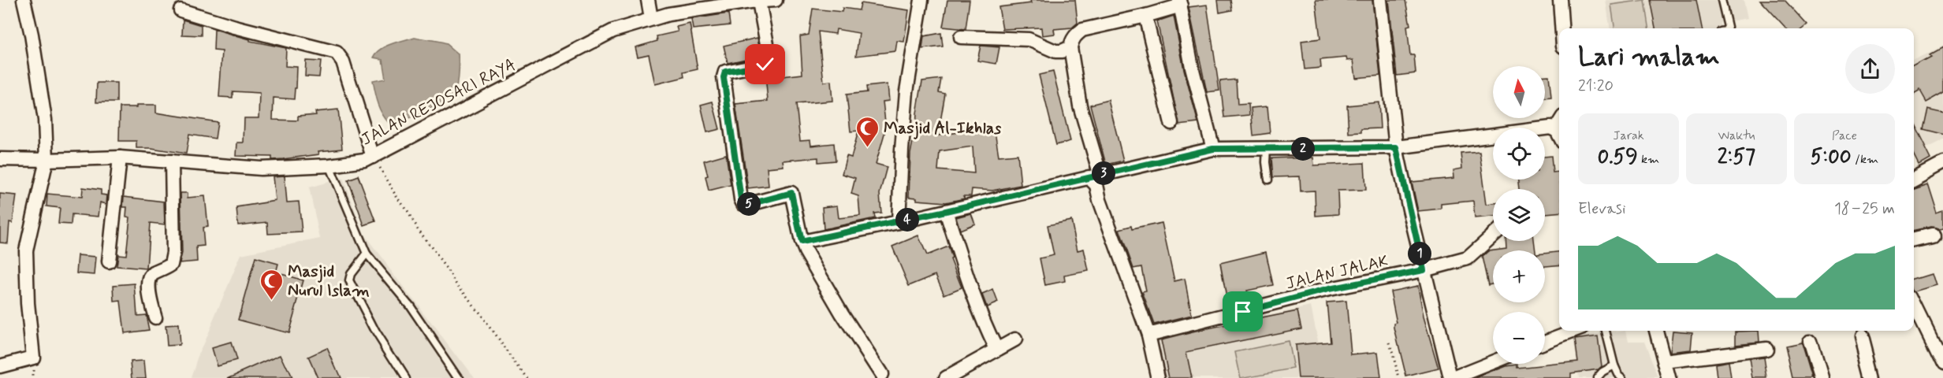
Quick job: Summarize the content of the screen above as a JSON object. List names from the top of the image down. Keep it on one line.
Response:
{"streets":{"street":["JALAN REJOSARI RAYA","JALAN JALAK"]},"places":{"mosque":["Masjid Al-Ikhlas","Masjid Nurul Islam"]},"north":"top","page":{"heading":["Lari malam","21:20"],"map_buttons":["+","−"],"stats":[["Jarak","0.59 km"],["Waktu","2:57"],["Pace","5:00 /km"]],"pins":["2","3","5","4","1"],"chart":["Elevasi","18–25 m"]}}
